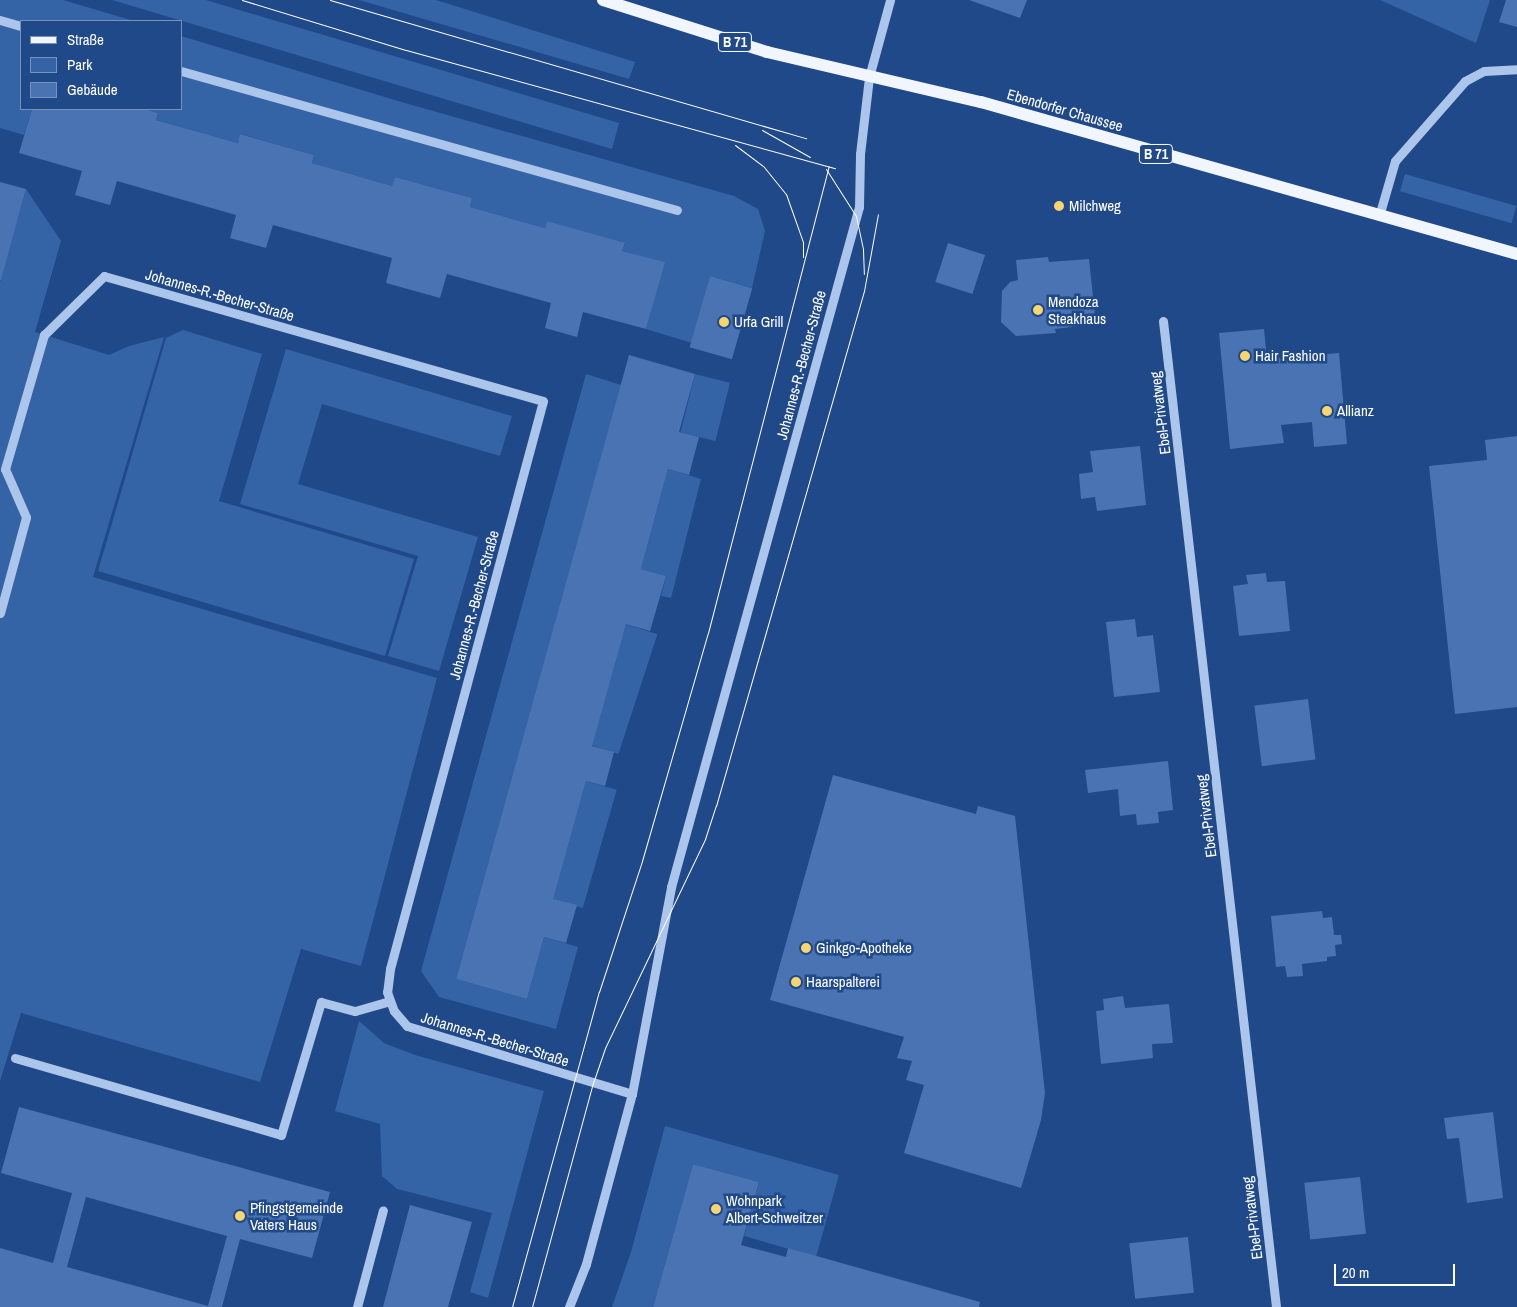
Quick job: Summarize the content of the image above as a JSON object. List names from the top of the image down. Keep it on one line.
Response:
{"streets":{"main road":["B 71","Ebendorfer Chaussee"],"street":["Johannes-R.-Becher-Straße","Ebel-Privatweg"]},"crossings":[["Ebendorfer Chaussee","Johannes-R.-Becher-Straße"]],"places":["Milchweg","Mendoza Steakhaus","Urfa Grill","Hair Fashion","Allianz","Ginkgo-Apotheke","Haarspalterei","Wohnpark Albert-Schweitzer","Pfingstgemeinde Vaters Haus"],"legend":["Straße","Park","Gebäude"],"scale_bar":"20 m"}
